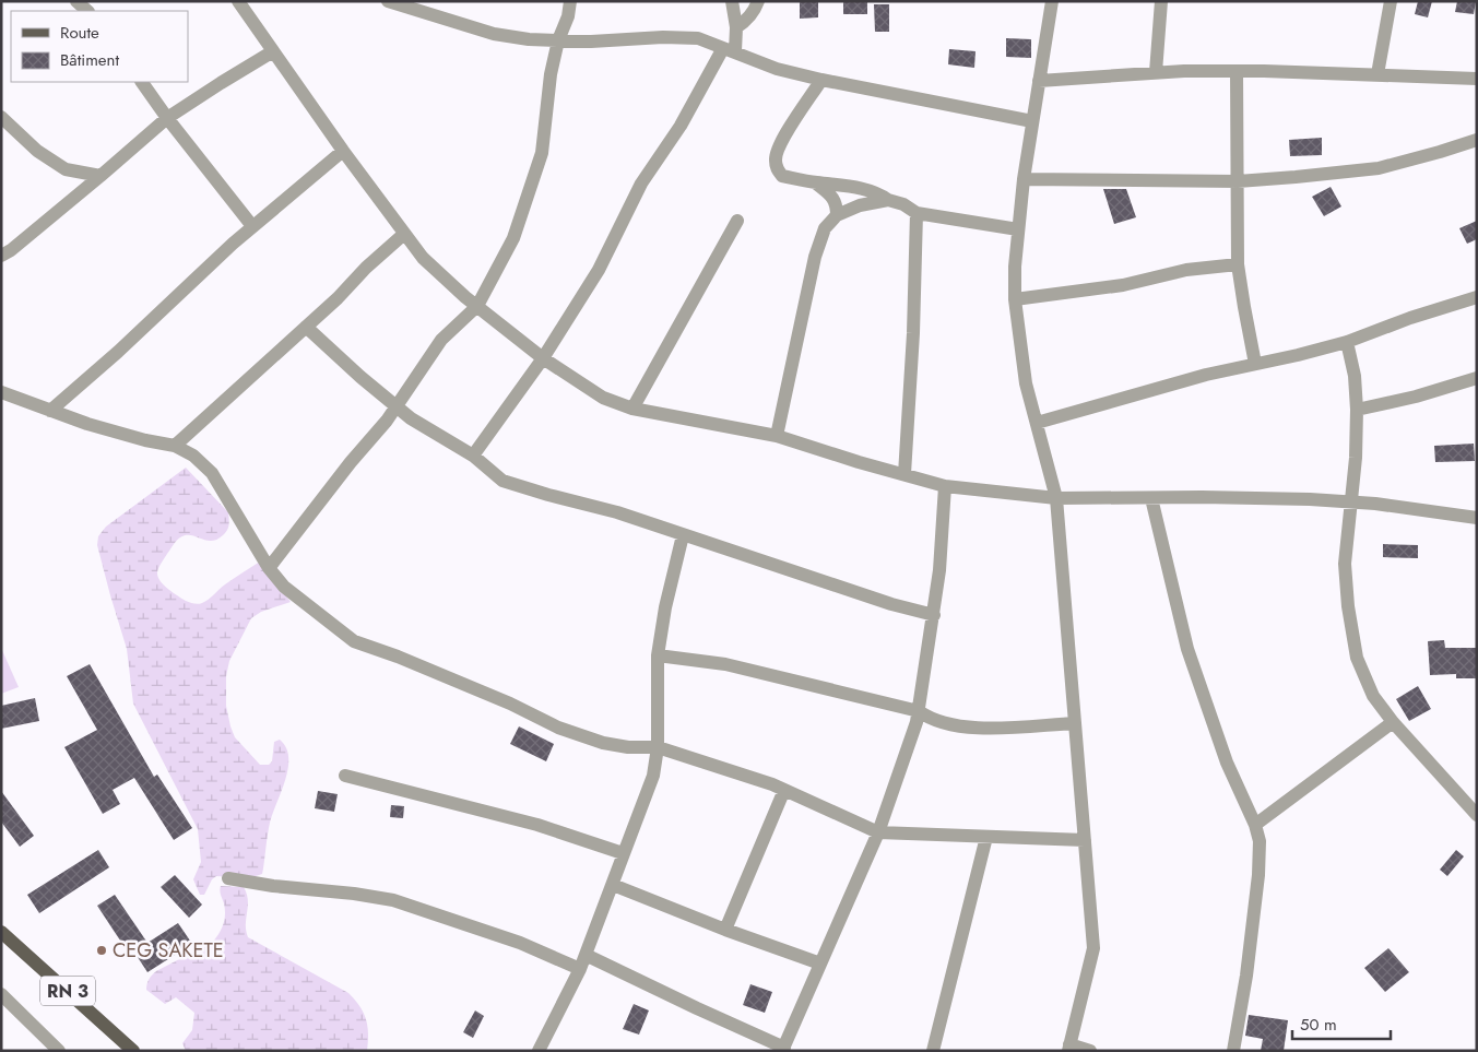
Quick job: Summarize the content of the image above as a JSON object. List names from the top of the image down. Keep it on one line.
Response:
{"streets":{"main road":["RN 3"]},"places":["CEG SAKETE"],"legend":["Route","Bâtiment"],"scale_bar":"50 m"}
